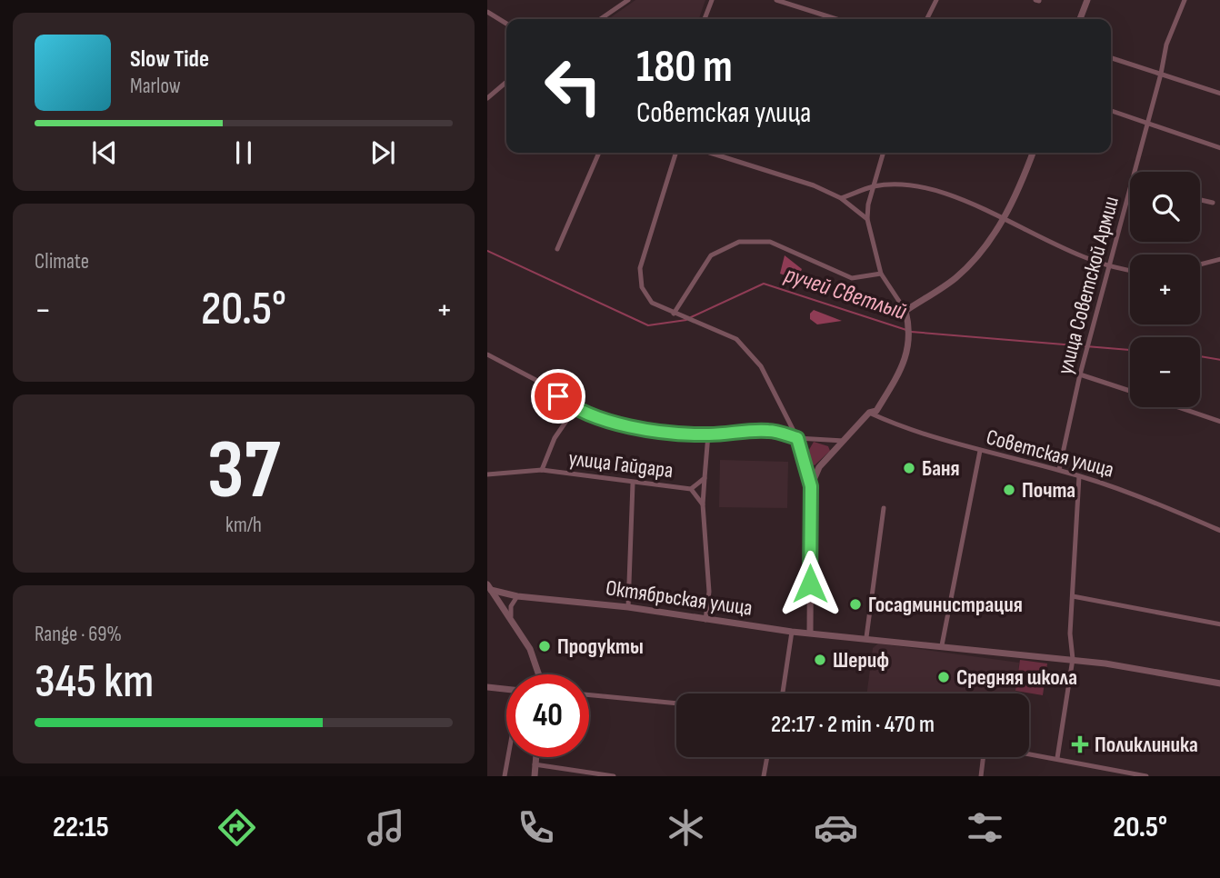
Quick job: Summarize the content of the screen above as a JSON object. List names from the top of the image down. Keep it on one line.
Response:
{"streets":{"street":["улица Советской Армии","Советская улица","улица Гайдара","Октябрьская улица"]},"crossings":[["улица Советской Армии","Советская улица"]],"water":["ручей Светлый"],"places":{"other":["Баня","Почта","Госадминистрация","Продукты","Шериф","Средняя школа"],"health":["Поликлиника"]},"page":{"turn":["180 m","Советская улица"],"song":["Slow Tide","Marlow"],"map_buttons":["+","−"],"tile":["Climate",["37","km/h"],["Range · 69%","345 km"]],"heat":["−","20.5°","+"],"limit":"40","trip":"22:17 · 2 min · 470 m","tabs":["22:15","20.5°"]}}
